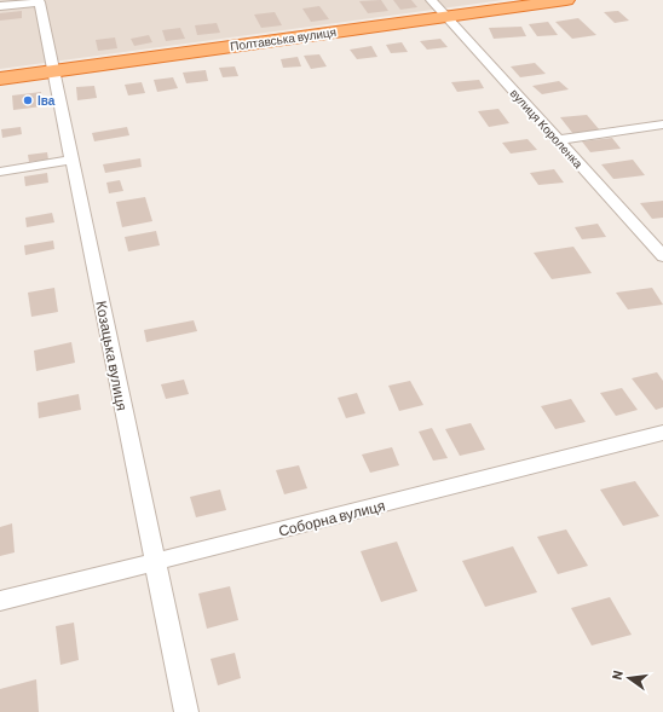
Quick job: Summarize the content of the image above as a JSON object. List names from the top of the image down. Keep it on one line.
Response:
{"streets":{"highway":["Полтавська вулиця"],"street":["вулиця Короленка","Козацька вулиця","Соборна вулиця"]},"crossings":[["Полтавська вулиця","вулиця Короленка"],["Полтавська вулиця","Козацька вулиця"],["Козацька вулиця","Соборна вулиця"]],"places":["Іва"],"north":"left"}
